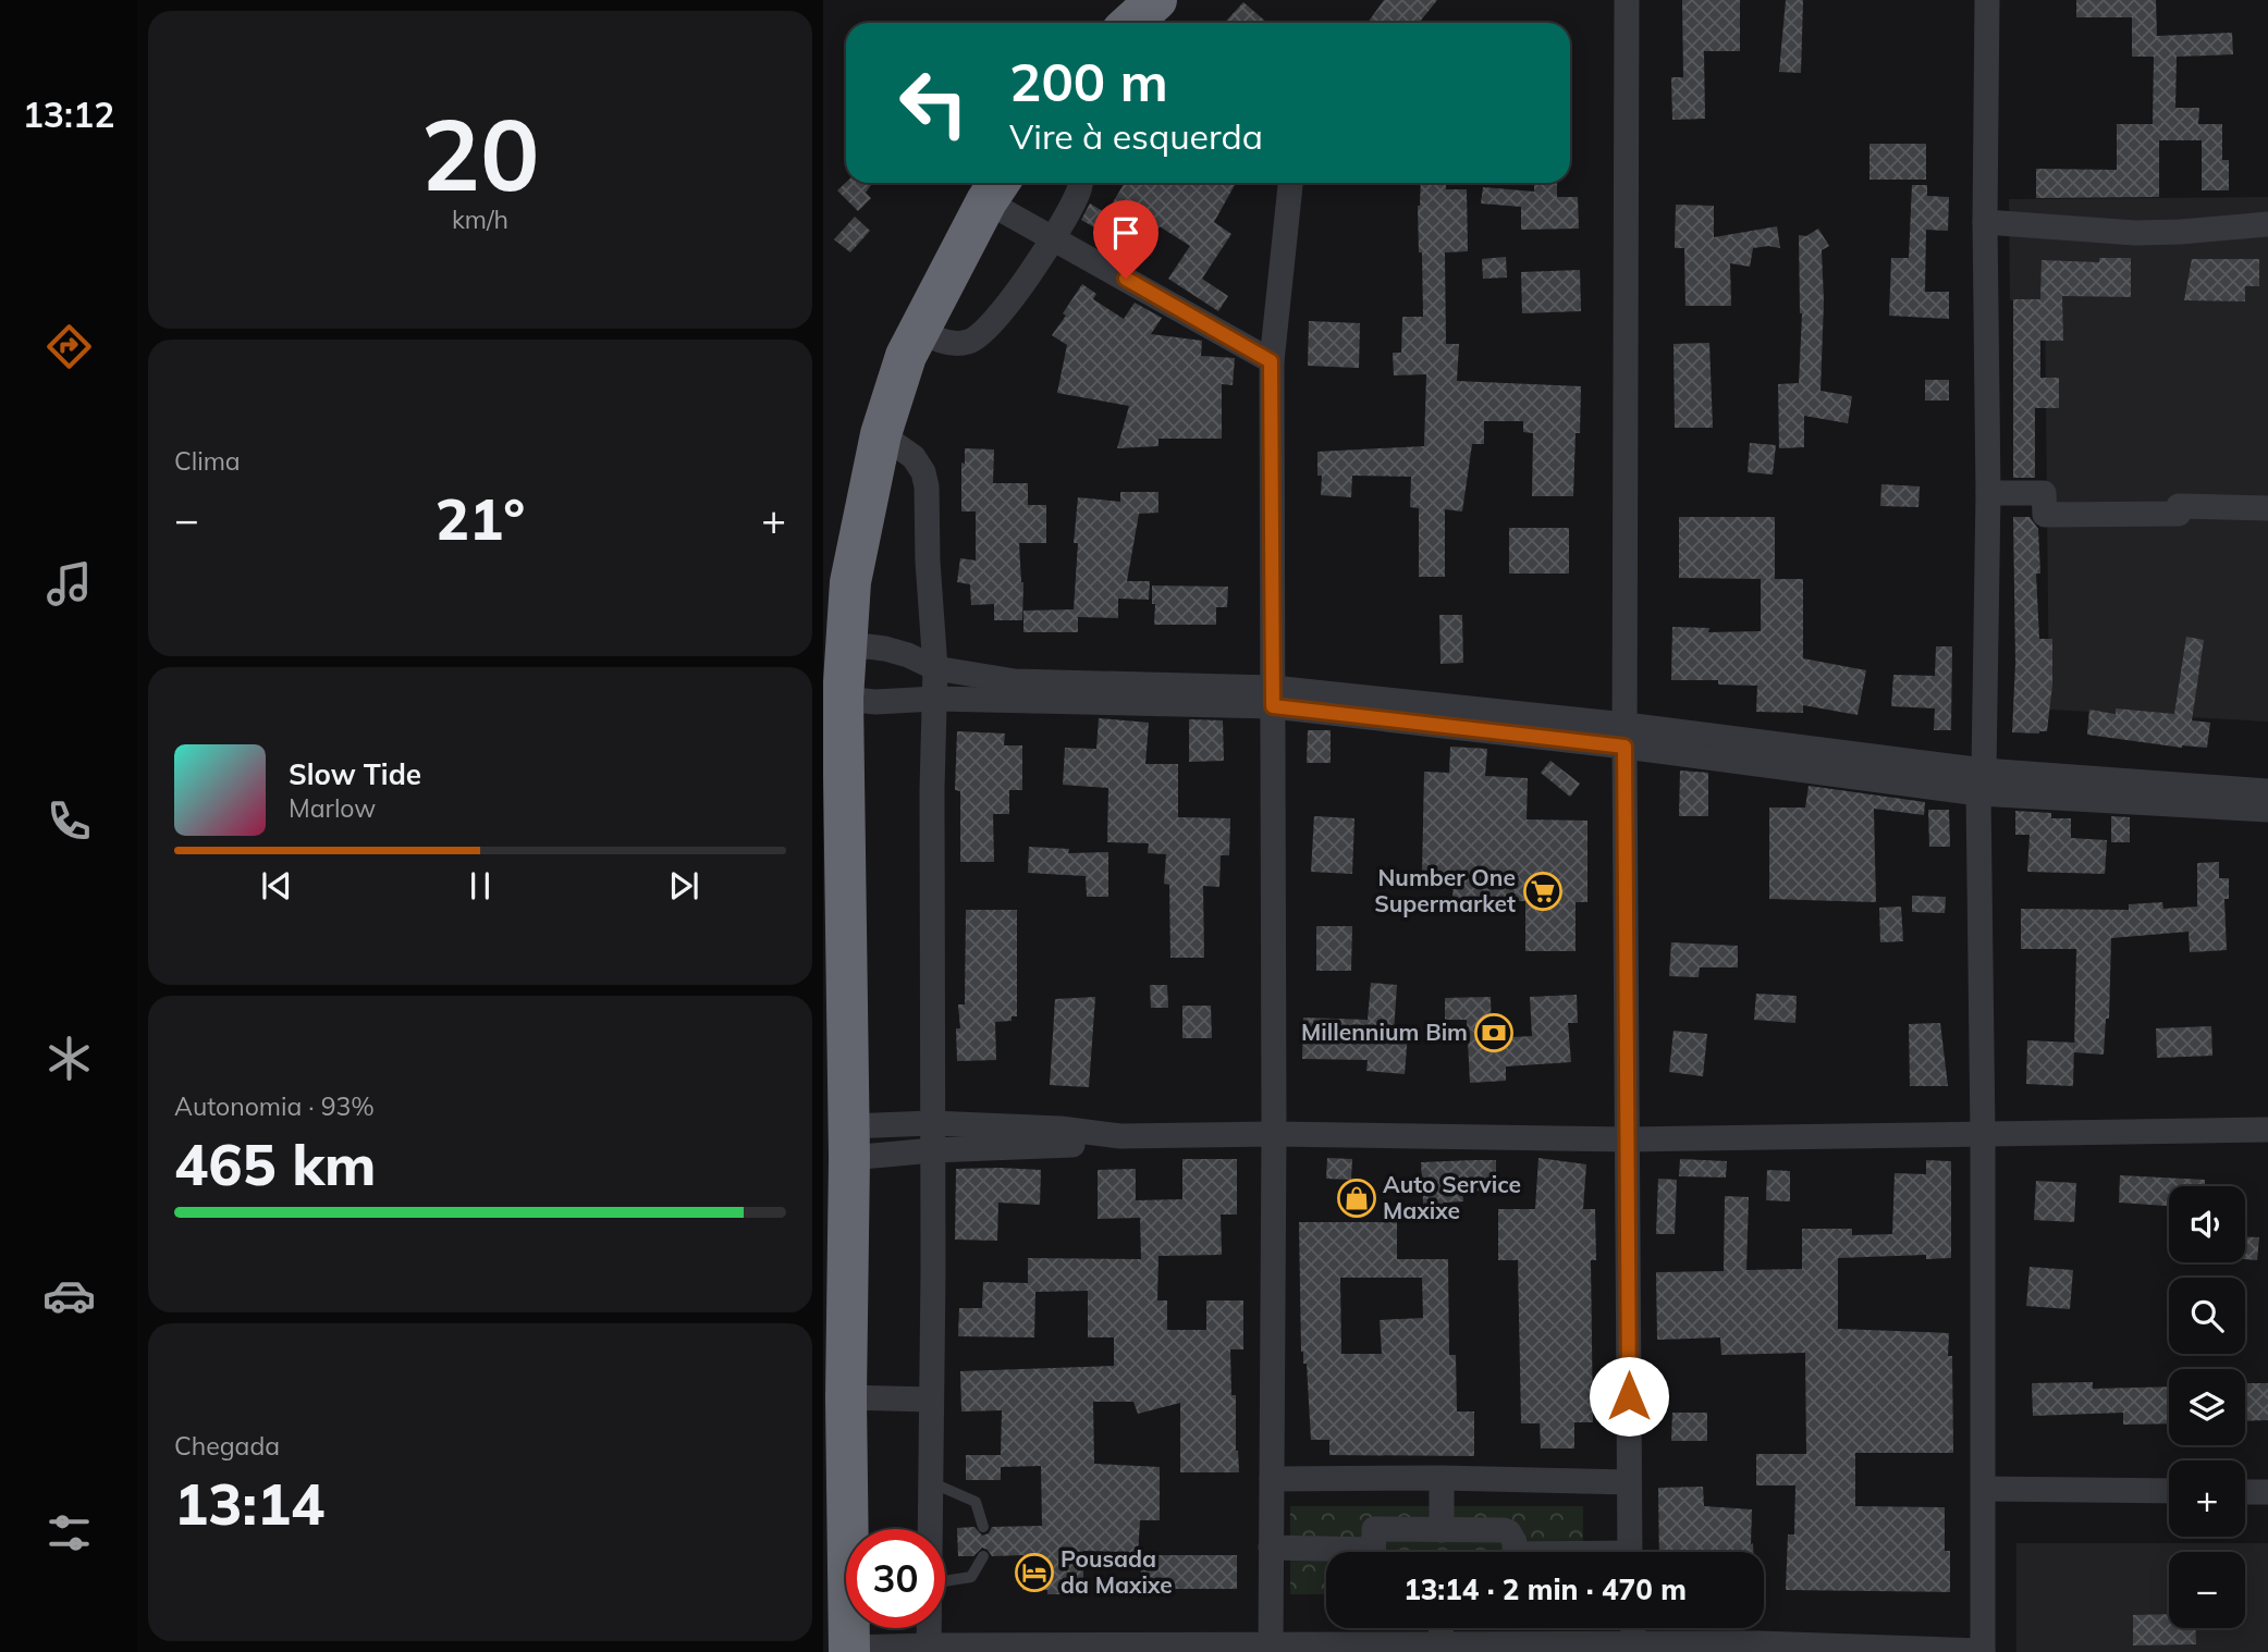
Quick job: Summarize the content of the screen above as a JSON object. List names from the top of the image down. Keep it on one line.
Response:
{"places":{"supermarket":["Number One Supermarket"],"bank":["Millennium Bim"],"shop":["Auto Service Maxixe"],"hotel":["Pousada da Maxixe"]},"page":{"tabs":"13:12","tile":[["20","km/h"],"Clima",["Autonomia · 93%","465 km"],["Chegada","13:14"]],"turn":["200 m","Vire à esquerda"],"heat":["−","21°","+"],"song":["Slow Tide","Marlow"],"map_buttons":["+","−"],"limit":"30","trip":"13:14 · 2 min · 470 m"}}
